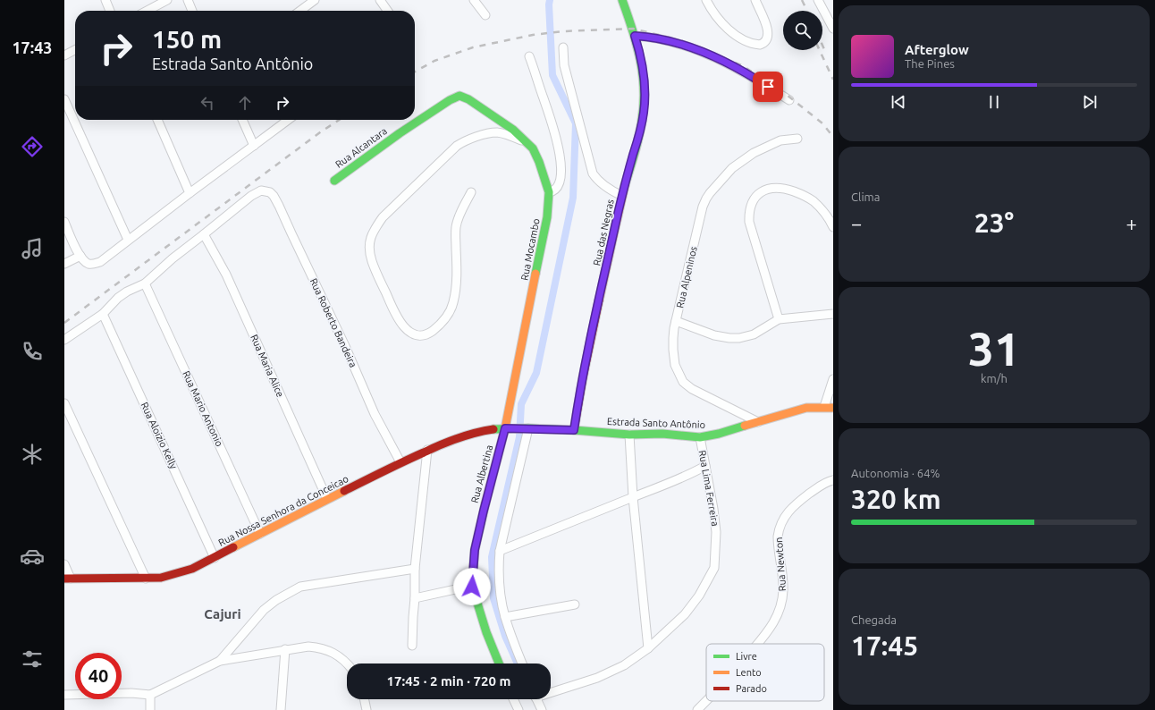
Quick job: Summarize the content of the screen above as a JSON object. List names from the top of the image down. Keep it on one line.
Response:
{"streets":{"street":["Rua Alcantara","Rua das Negras","Rua Mocambo","Rua Alpeninos","Rua Roberto Bandeira","Rua Maria Alice","Rua Mario Antonio","Estrada Santo Antônio","Rua Aloizio Kelly","Rua Albertina","Rua Lima Ferreira","Rua Nossa Senhora da Conceicao","Rua Newton"]},"crossings":[["Rua Alcantara","Rua Mocambo"],["Rua das Negras","Estrada Santo Antônio"],["Rua Mocambo","Estrada Santo Antônio"],["Rua Mocambo","Rua Albertina"],["Rua Mocambo","Rua Nossa Senhora da Conceicao"],["Rua Alpeninos","Estrada Santo Antônio"],["Rua Roberto Bandeira","Rua Maria Alice"],["Rua Roberto Bandeira","Rua Nossa Senhora da Conceicao"],["Rua Maria Alice","Rua Nossa Senhora da Conceicao"],["Rua Mario Antonio","Rua Nossa Senhora da Conceicao"],["Estrada Santo Antônio","Rua Albertina"],["Estrada Santo Antônio","Rua Lima Ferreira"],["Estrada Santo Antônio","Rua Nossa Senhora da Conceicao"],["Rua Aloizio Kelly","Rua Nossa Senhora da Conceicao"],["Rua Albertina","Rua Nossa Senhora da Conceicao"]],"districts":["Cajuri"],"legend":["Livre","Lento","Parado"],"page":{"tabs":"17:43","turn":["150 m","Estrada Santo Antônio"],"song":["Afterglow","The Pines"],"tile":["Clima",["31","km/h"],["Autonomia · 64%","320 km"],["Chegada","17:45"]],"heat":["−","23°","+"],"limit":"40","trip":"17:45 · 2 min · 720 m"}}
